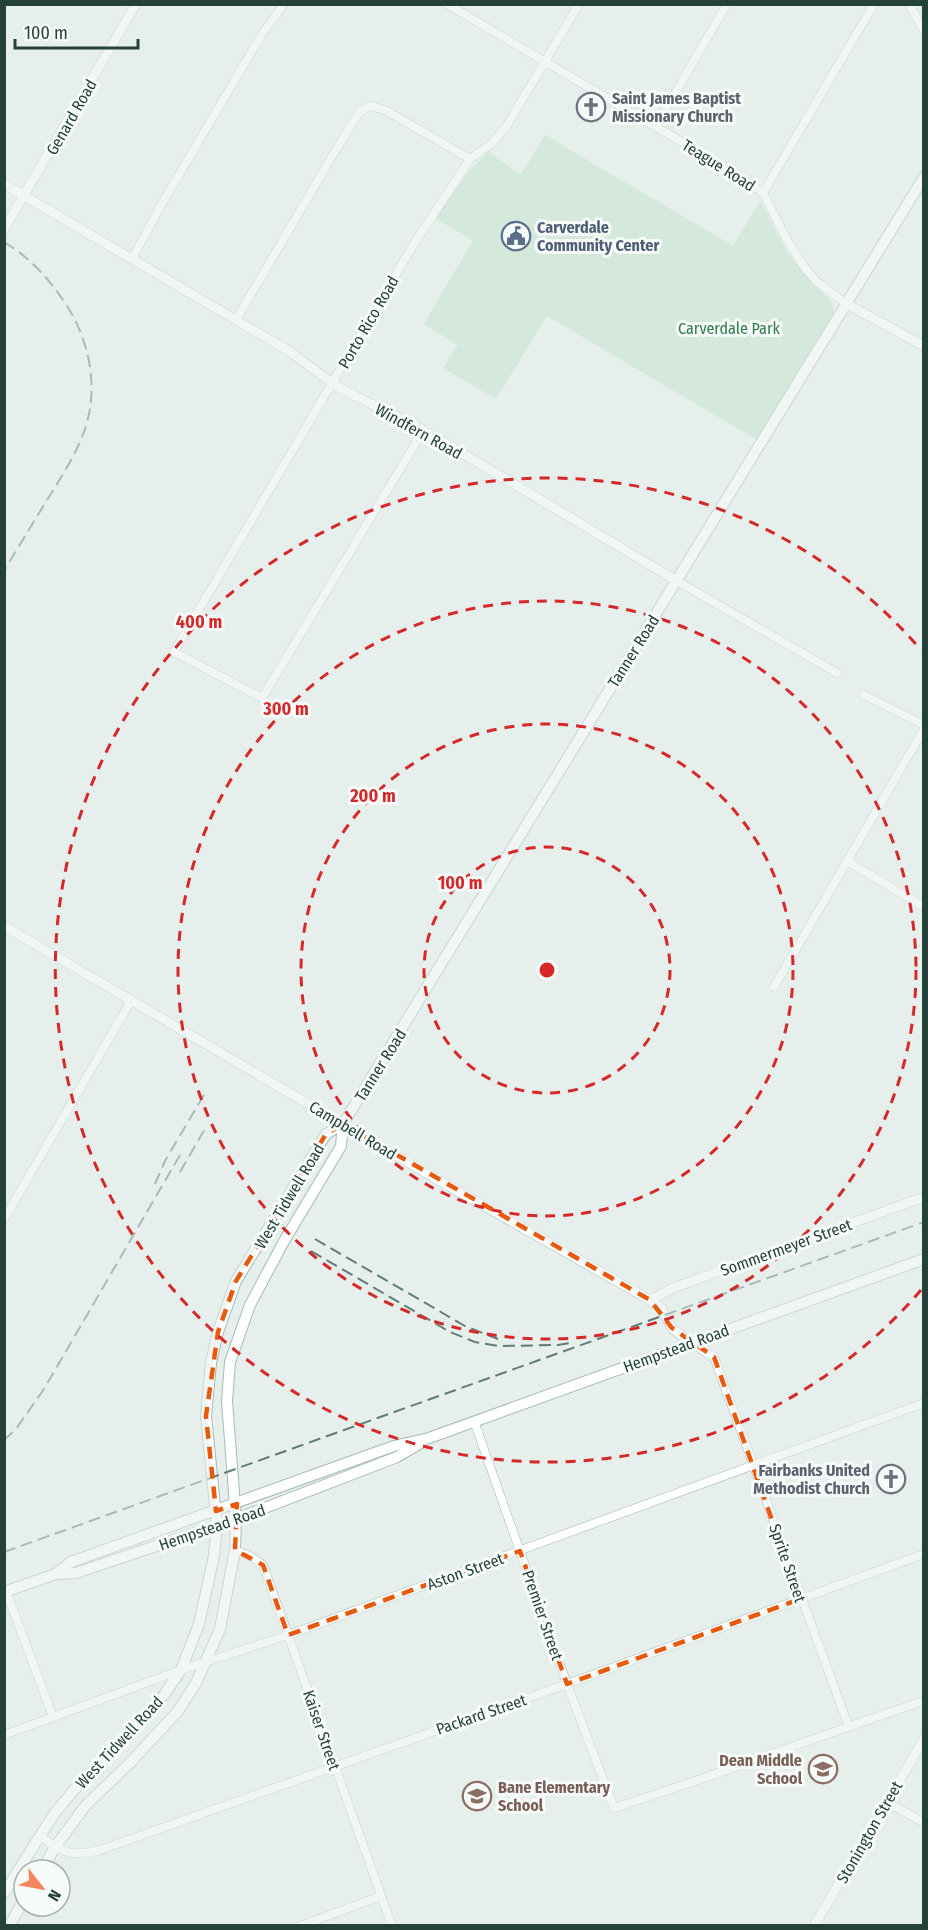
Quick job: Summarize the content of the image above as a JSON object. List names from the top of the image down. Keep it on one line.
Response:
{"streets":{"main road":["Tanner Road","West Tidwell Road","Hempstead Road"],"street":["Genard Road","Teague Road","Porto Rico Road","Windfern Road","Campbell Road","Sommermeyer Street","Sprite Street","Aston Street","Premier Street","Packard Street","Kaiser Street","Stonington Street"]},"crossings":[["Genard Road","Windfern Road"],["Teague Road","Porto Rico Road"],["Teague Road","Tanner Road"],["Porto Rico Road","Windfern Road"],["Windfern Road","Tanner Road"],["Tanner Road","Campbell Road"],["Tanner Road","West Tidwell Road"],["Campbell Road","West Tidwell Road"],["Campbell Road","Sommermeyer Street"],["Campbell Road","Hempstead Road"],["Campbell Road","Sprite Street"],["West Tidwell Road","Hempstead Road"],["West Tidwell Road","Aston Street"],["West Tidwell Road","Packard Street"],["West Tidwell Road","Kaiser Street"],["Hempstead Road","Sprite Street"],["Hempstead Road","Premier Street"],["Sprite Street","Aston Street"],["Sprite Street","Premier Street"],["Sprite Street","Packard Street"],["Aston Street","Premier Street"],["Aston Street","Kaiser Street"],["Premier Street","Packard Street"],["Packard Street","Kaiser Street"]],"parks":["Carverdale Park"],"places":{"church":["Saint James Baptist Missionary Church","Fairbanks United Methodist Church"],"public building":["Carverdale Community Center"],"school or university":["Dean Middle School","Bane Elementary School"]},"scale_bar":"100 m","north":"bottom right","rings":["400 m","300 m","200 m","100 m"]}
